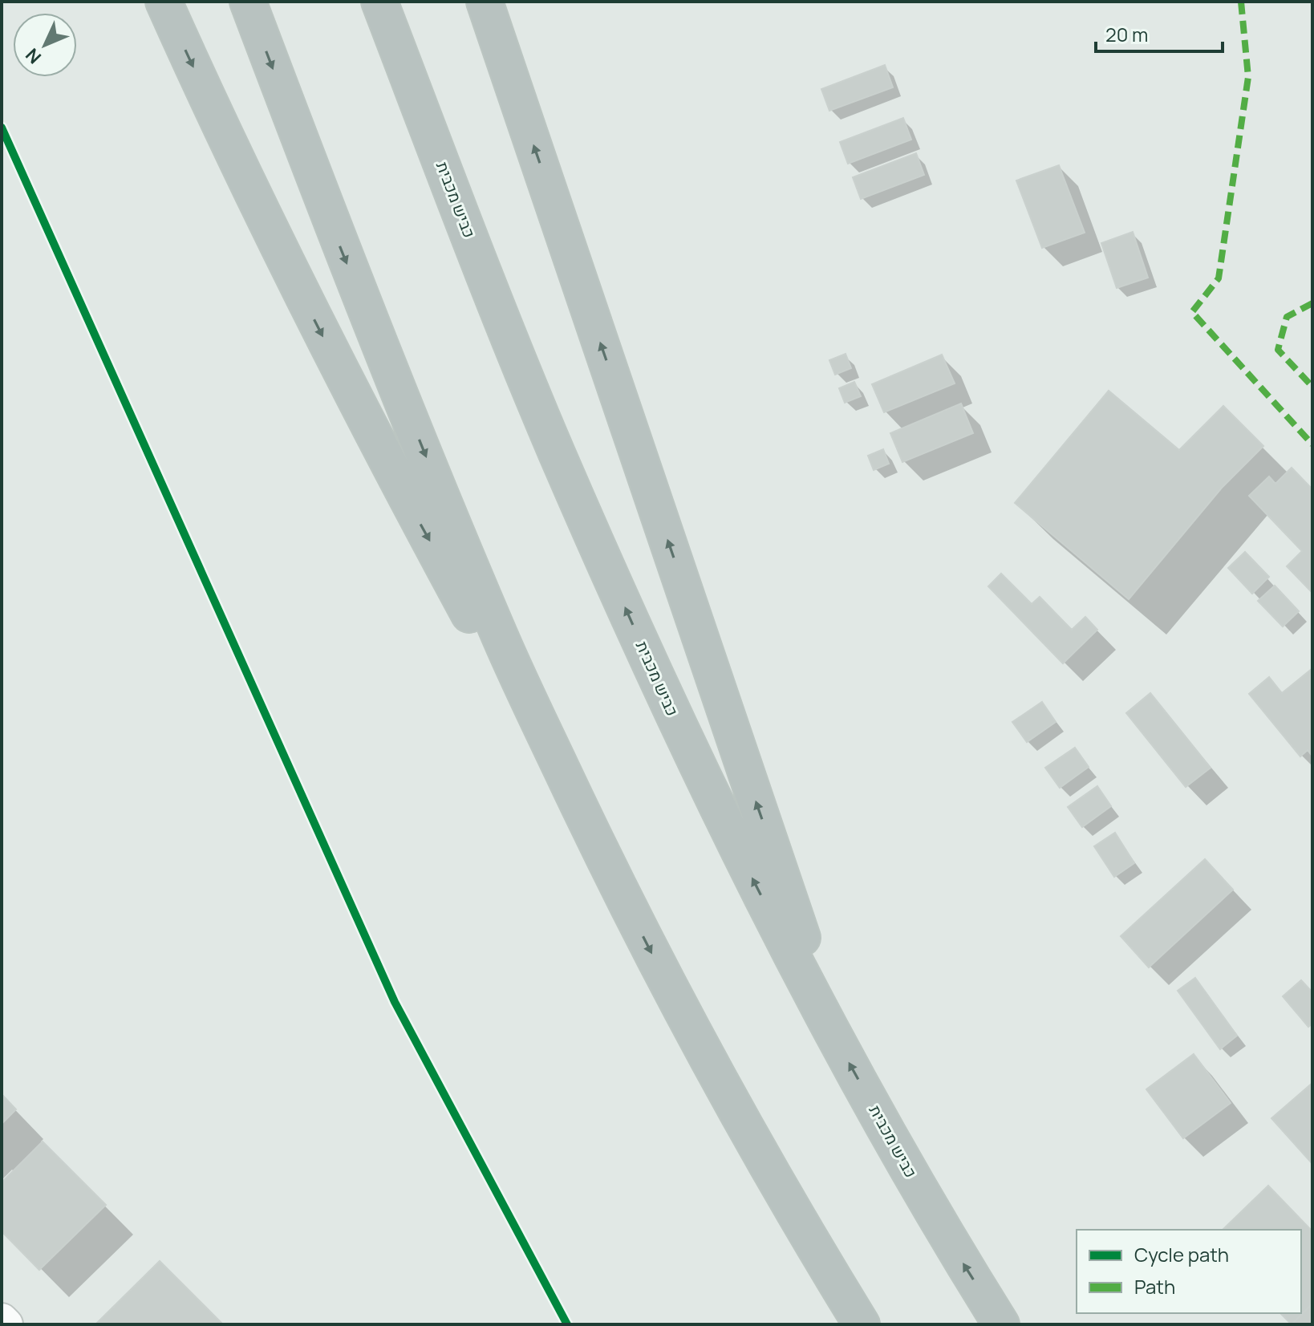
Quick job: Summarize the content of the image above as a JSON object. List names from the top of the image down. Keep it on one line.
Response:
{"streets":{"highway":["כביש מכבית"]},"legend":["Cycle path","Path"],"scale_bar":"20 m","north":"bottom left"}
